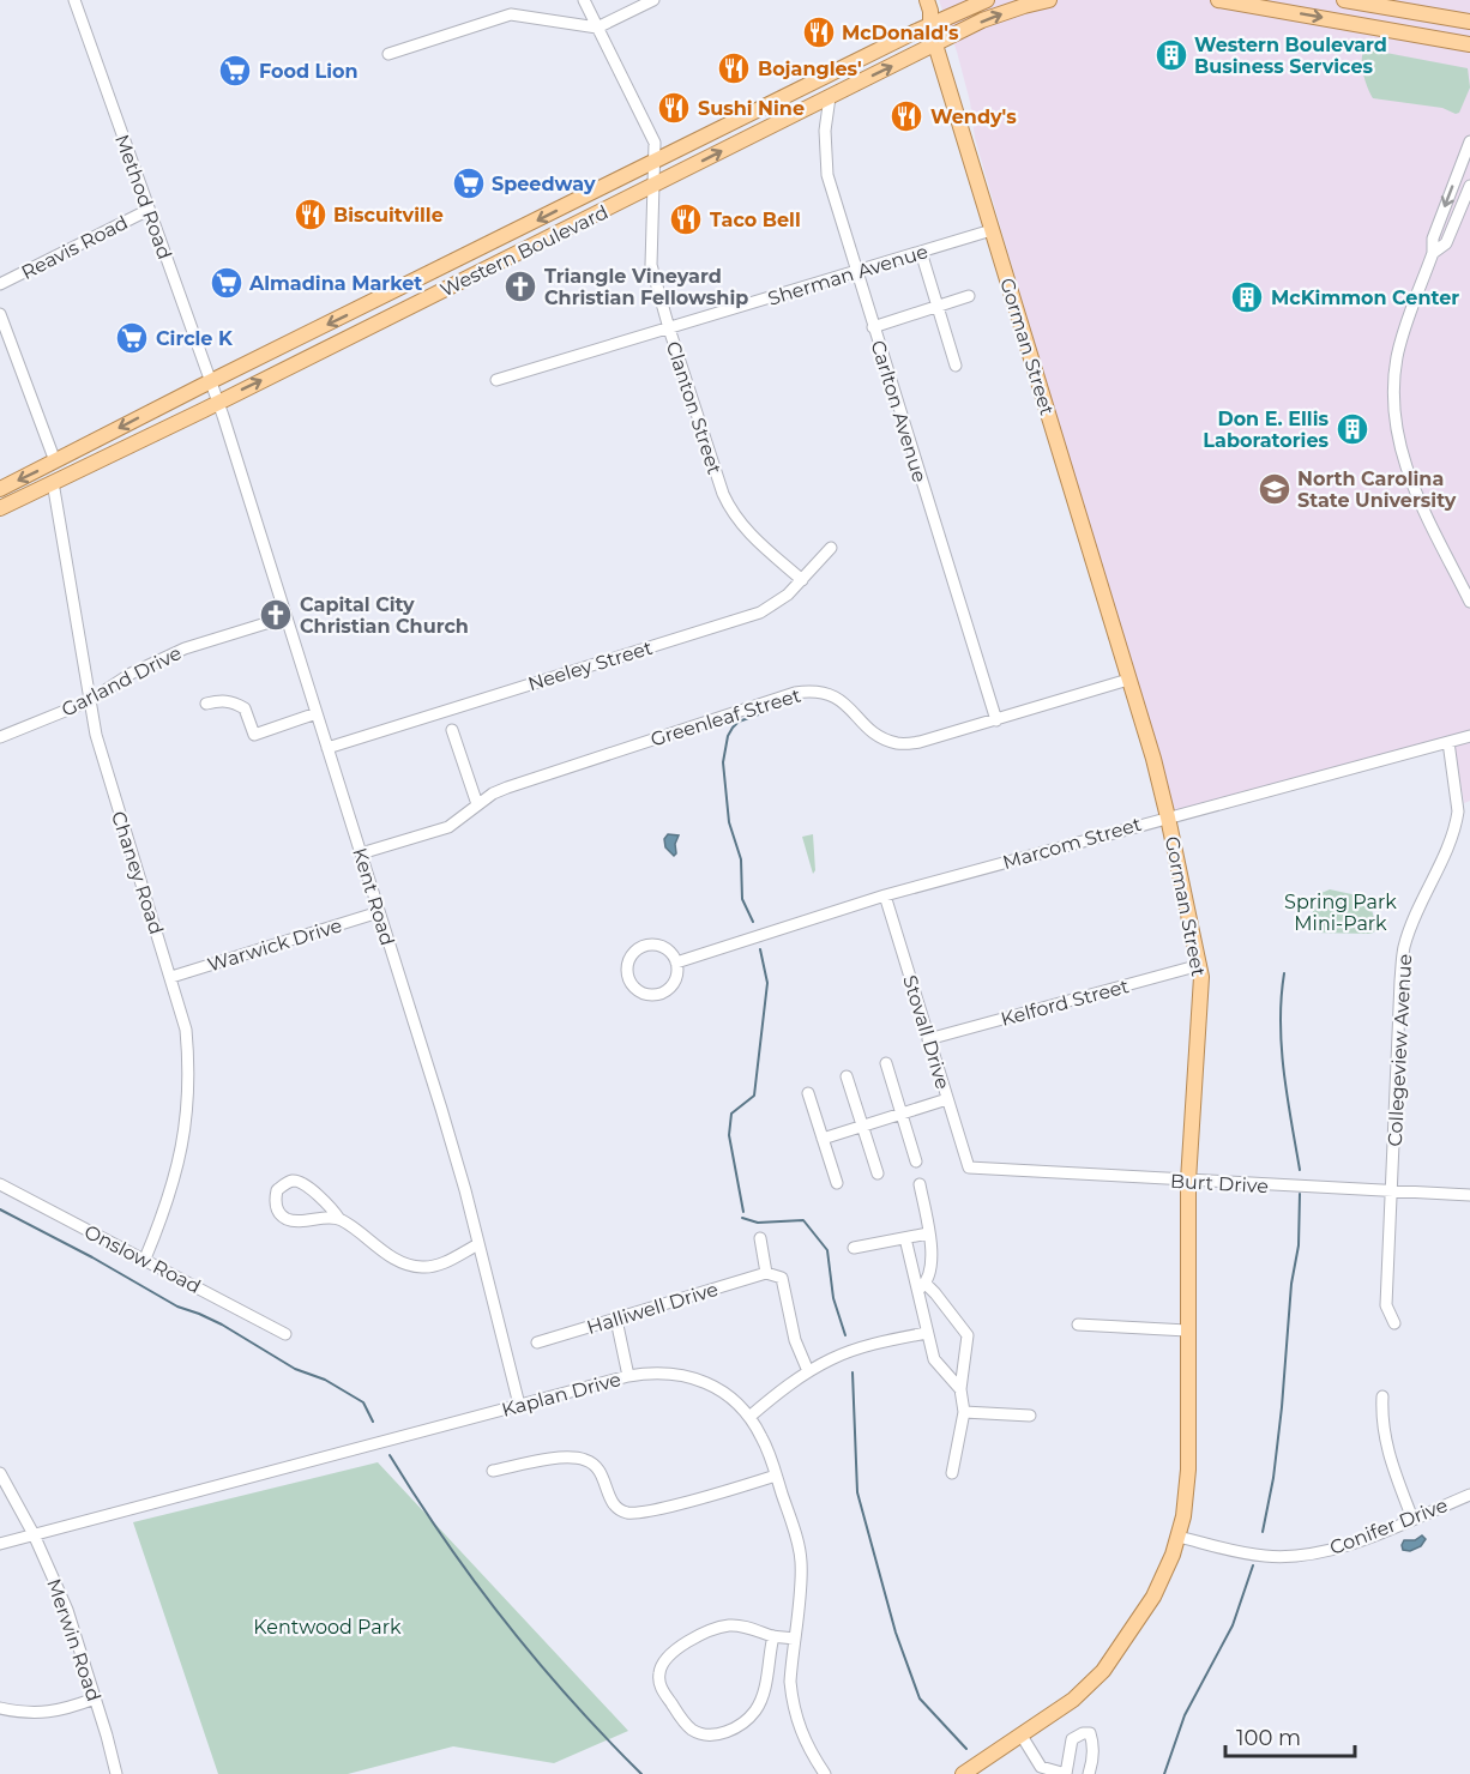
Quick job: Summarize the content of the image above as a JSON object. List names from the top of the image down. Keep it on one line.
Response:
{"streets":{"main road":["Western Boulevard","Gorman Street"],"street":["Method Road","Reavis Road","Sherman Avenue","Clanton Street","Carlton Avenue","Neeley Street","Garland Drive","Greenleaf Street","Marcom Street","Chaney Road","Kent Road","Warwick Drive","Kelford Street","Stovall Drive","Collegeview Avenue","Burt Drive","Onslow Road","Halliwell Drive","Kaplan Drive","Conifer Drive","Merwin Road"]},"crossings":[["Method Road","Reavis Road"],["Method Road","Western Boulevard"],["Method Road","Kent Road"],["Western Boulevard","Gorman Street"],["Western Boulevard","Clanton Street"],["Western Boulevard","Carlton Avenue"],["Western Boulevard","Chaney Road"],["Western Boulevard","Kent Road"],["Sherman Avenue","Gorman Street"],["Sherman Avenue","Clanton Street"],["Sherman Avenue","Carlton Avenue"],["Gorman Street","Greenleaf Street"],["Gorman Street","Marcom Street"],["Gorman Street","Kelford Street"],["Gorman Street","Burt Drive"],["Gorman Street","Conifer Drive"],["Clanton Street","Neeley Street"],["Carlton Avenue","Greenleaf Street"],["Neeley Street","Kent Road"],["Garland Drive","Chaney Road"],["Garland Drive","Kent Road"],["Greenleaf Street","Kent Road"],["Marcom Street","Stovall Drive"],["Marcom Street","Collegeview Avenue"],["Chaney Road","Warwick Drive"],["Chaney Road","Onslow Road"],["Kent Road","Warwick Drive"],["Kent Road","Kaplan Drive"],["Kelford Street","Stovall Drive"],["Stovall Drive","Burt Drive"],["Collegeview Avenue","Burt Drive"],["Kaplan Drive","Merwin Road"]],"parks":["Spring Park Mini-Park","Kentwood Park"],"places":{"restaurant":["McDonald's","Bojangles'","Sushi Nine","Wendy's","Biscuitville","Taco Bell"],"building":["Western Boulevard Business Services","McKimmon Center","Don E. Ellis Laboratories"],"supermarket":["Food Lion","Speedway","Almadina Market","Circle K"],"church":["Triangle Vineyard Christian Fellowship","Capital City Christian Church"],"school or university":["North Carolina State University"]},"scale_bar":"100 m"}
